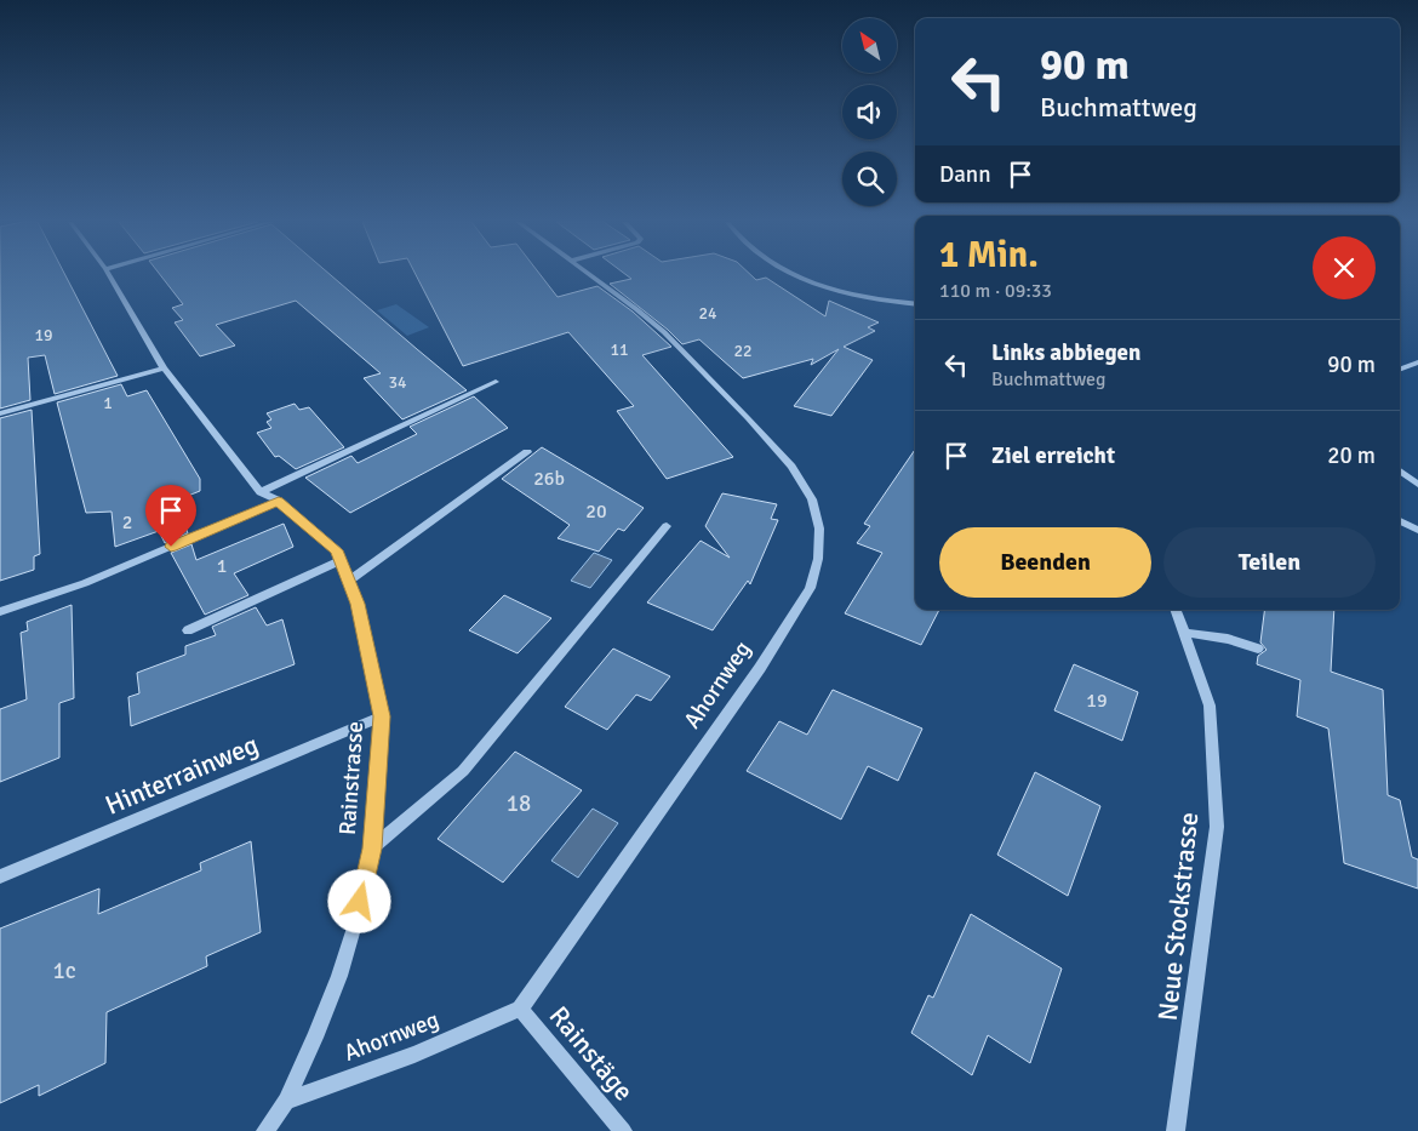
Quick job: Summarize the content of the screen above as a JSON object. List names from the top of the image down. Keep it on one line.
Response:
{"streets":{"street":["Ahornweg","Hinterrainweg","Rainstrasse","Neue Stockstrasse","Rainstäge"]},"crossings":[["Ahornweg","Rainstrasse"],["Ahornweg","Rainstäge"],["Hinterrainweg","Rainstrasse"]],"house_numbers":["24","19","11","22","34","1","26b","20","2","1","19","18","1c"],"north":"top left","page":{"turn":["90 m","Buchmattweg"],"then":"Dann","heading":["1 Min.","110 m · 09:33"],"list":[{"name":"Links abbiegen","note":"Buchmattweg","value":"90 m"},{"name":"Ziel erreicht","value":"20 m"}],"buttons":["Beenden","Teilen"]}}
